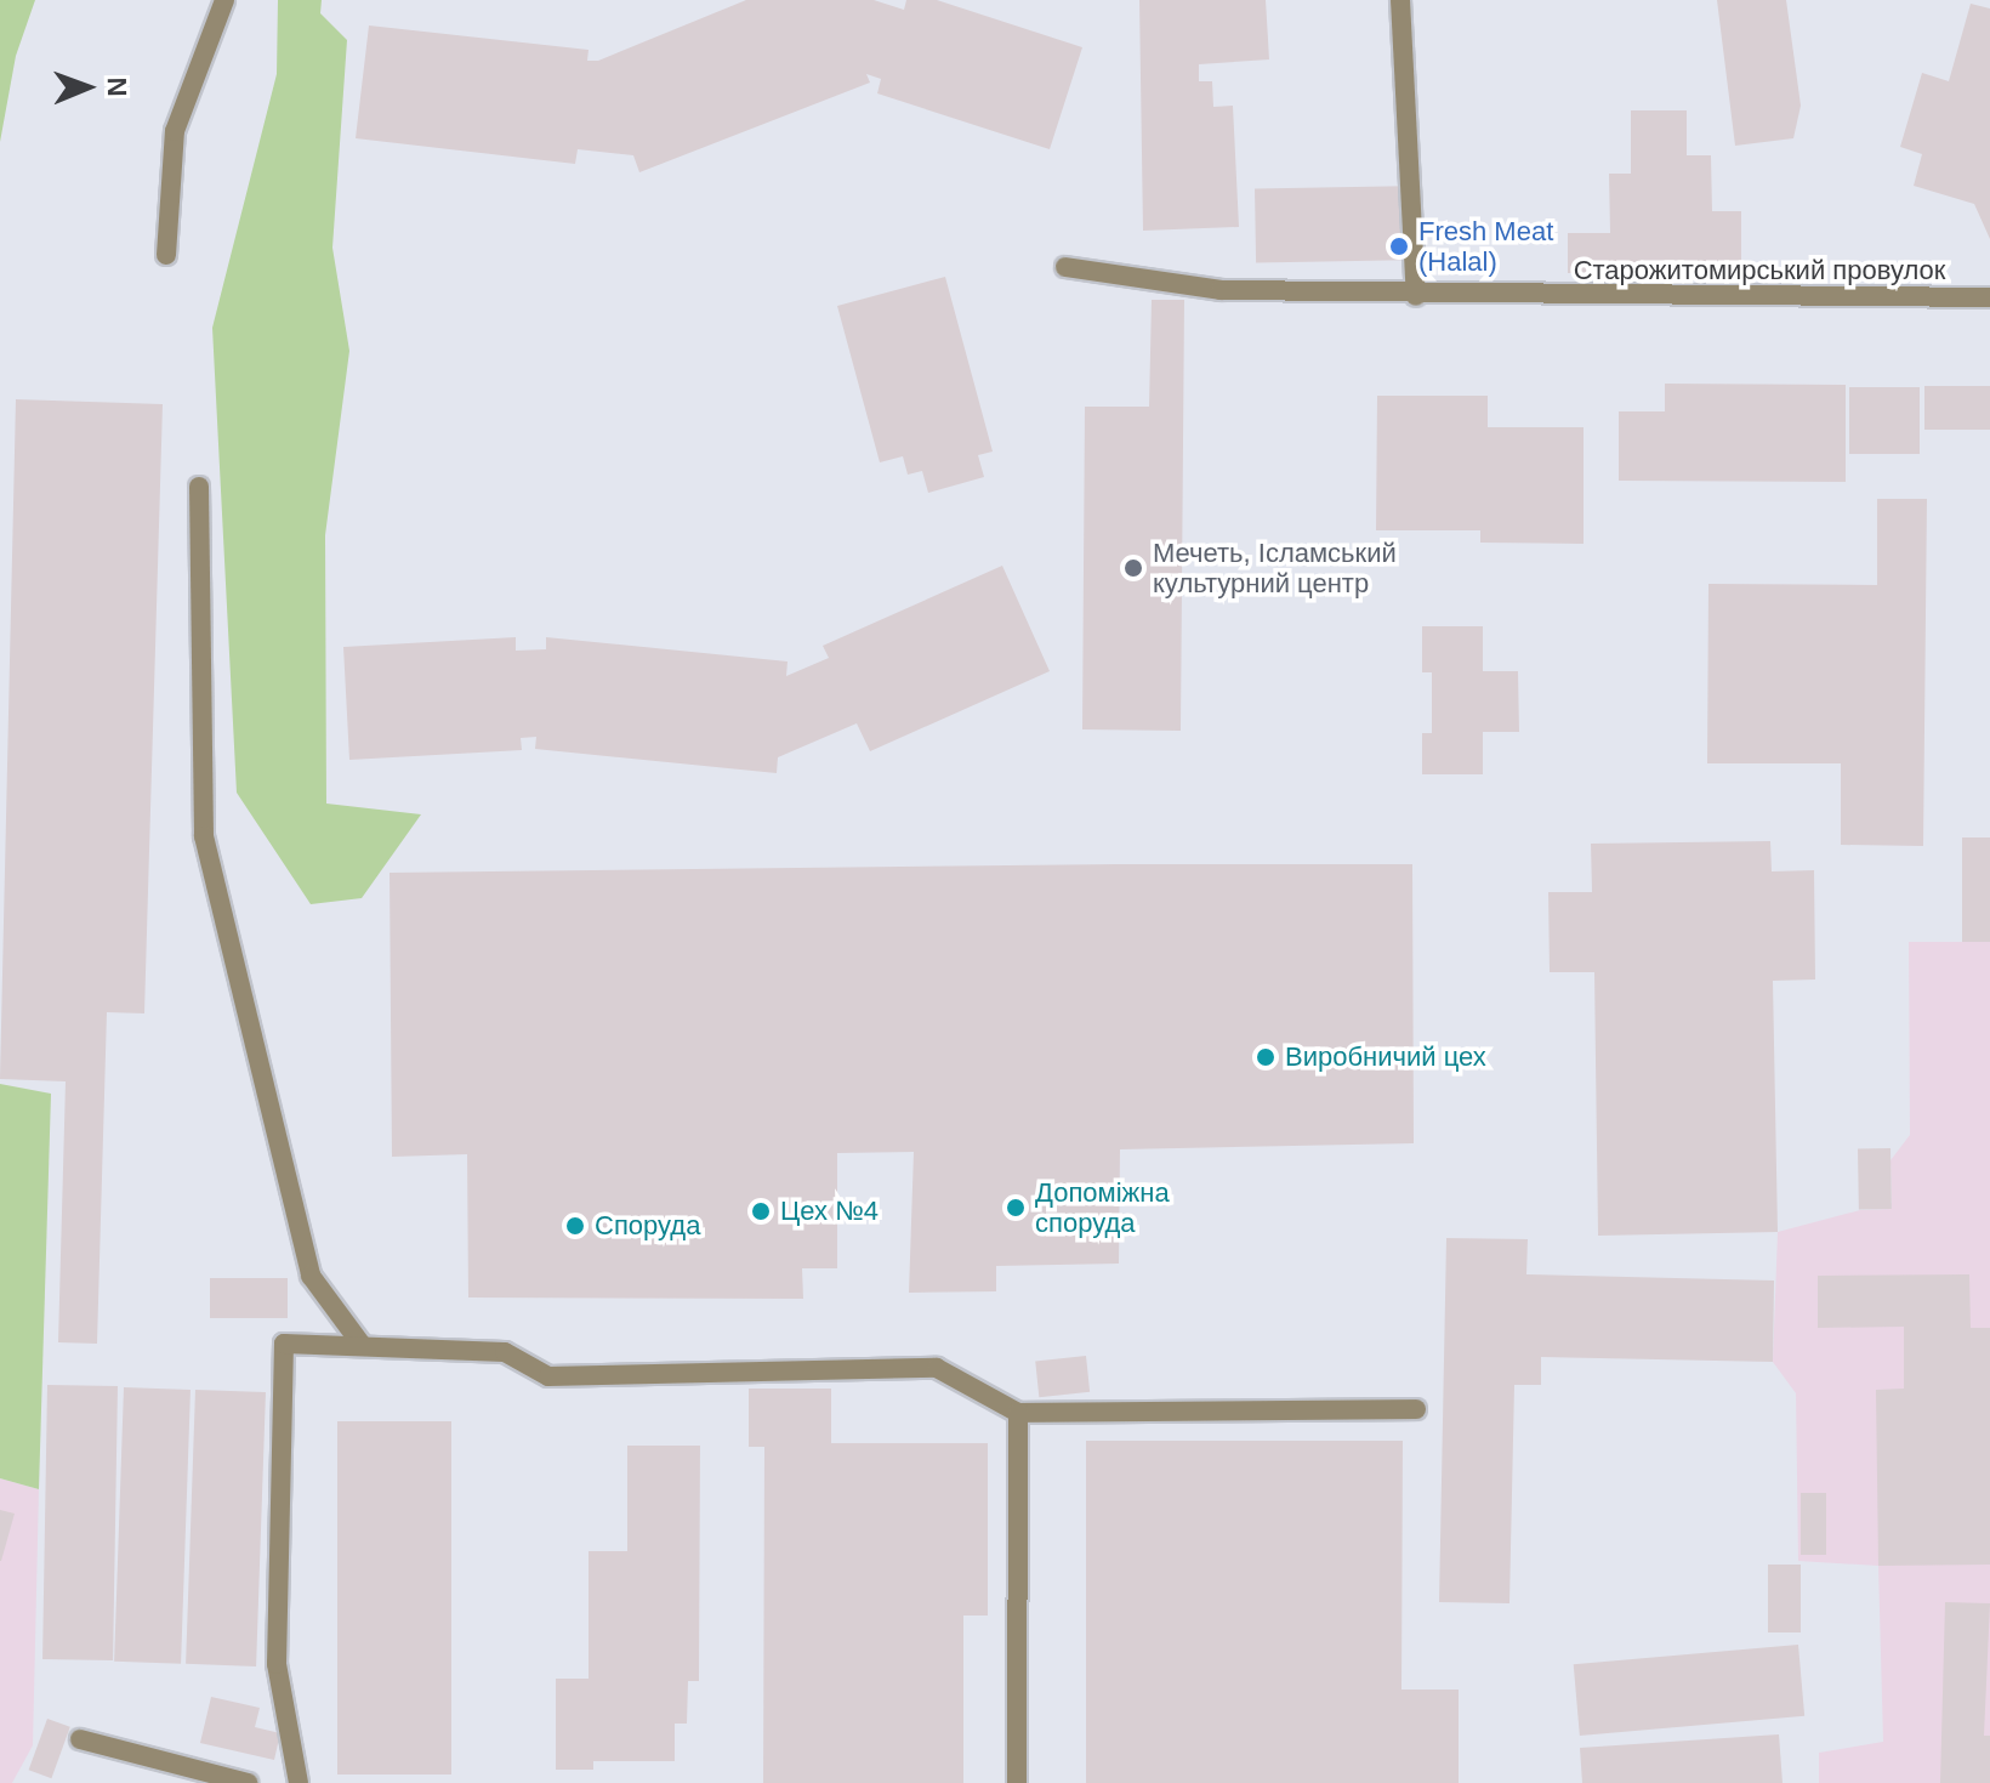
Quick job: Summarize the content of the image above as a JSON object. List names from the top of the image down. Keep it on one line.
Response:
{"streets":{"street":["Старожитомирський провулок"]},"places":["Fresh Meat (Halal)","Мечеть, Ісламський культурний центр","Виробничий цех","Допоміжна споруда","Цех №4","Споруда"],"north":"right"}
